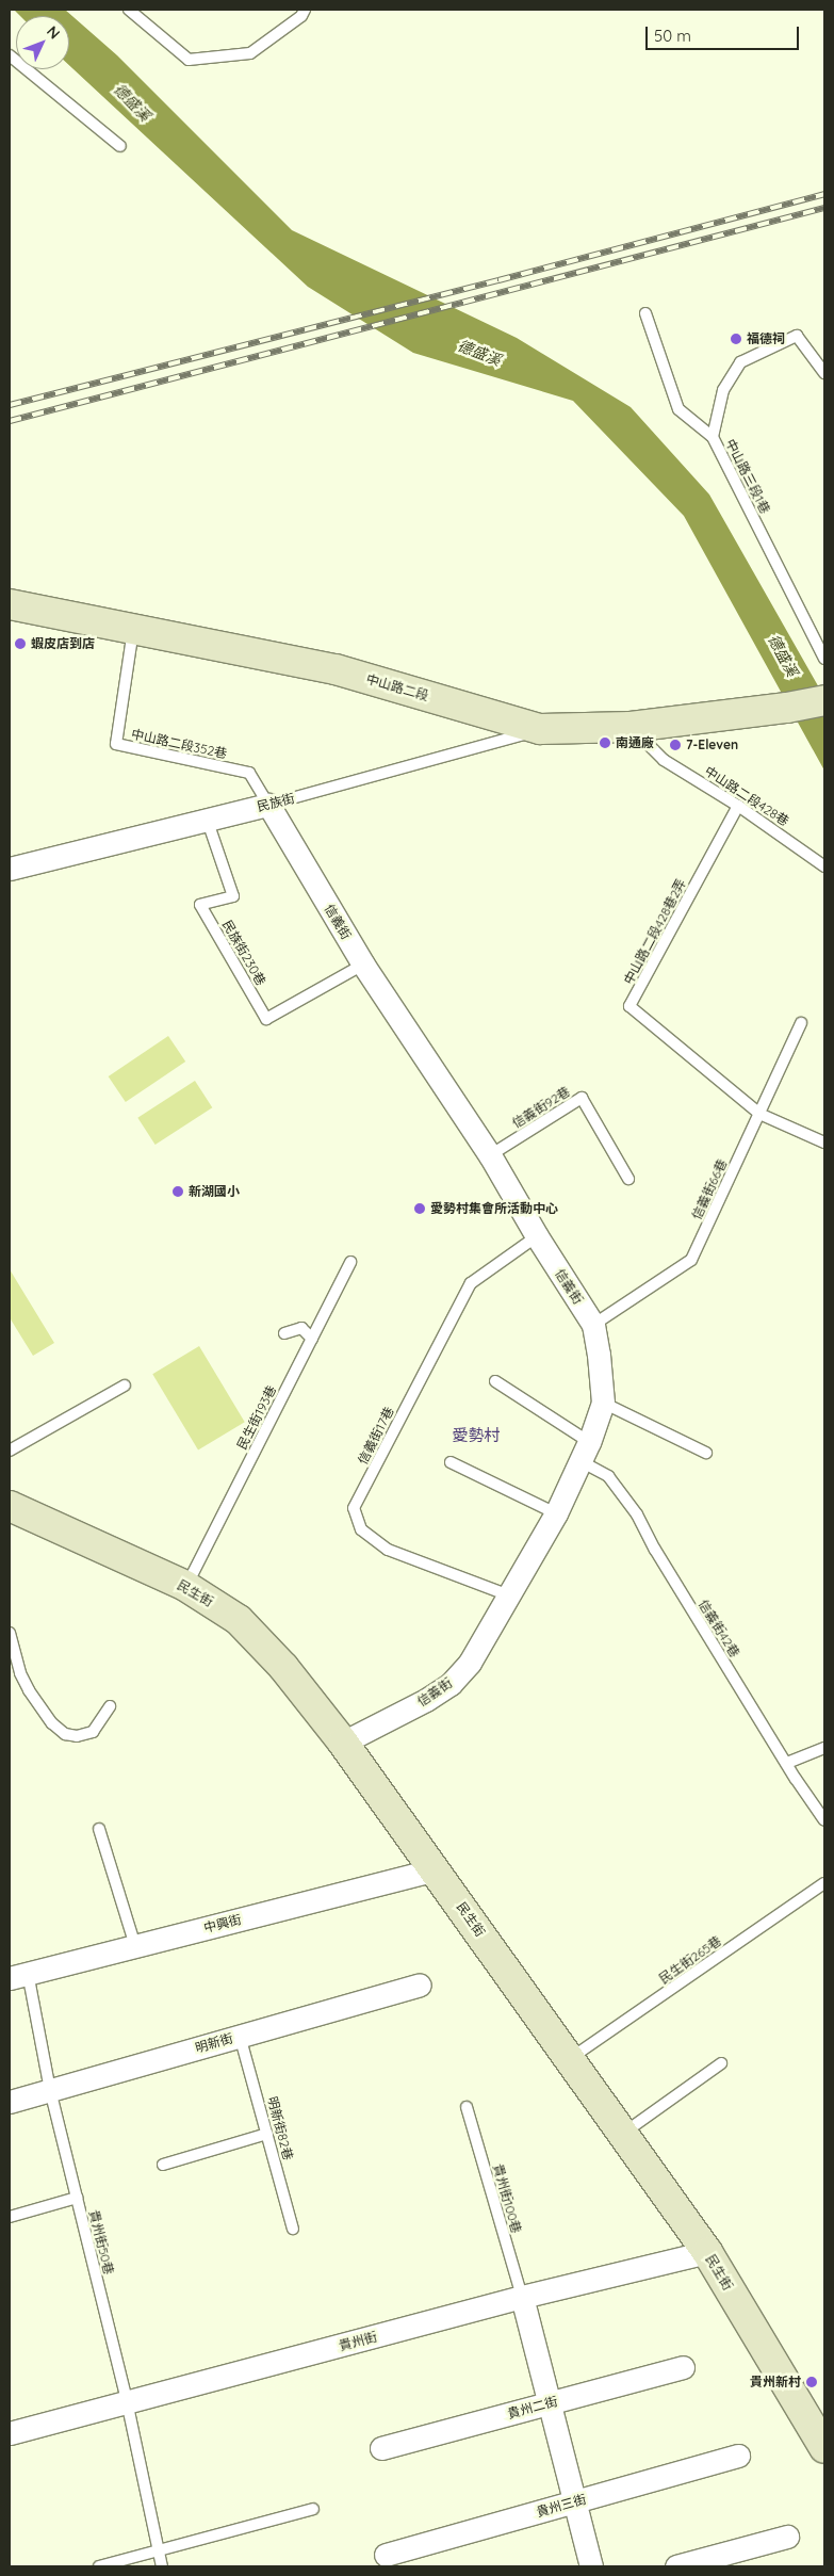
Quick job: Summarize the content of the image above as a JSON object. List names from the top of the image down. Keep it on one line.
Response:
{"streets":{"street":["中山路二段","民族街","信義街","民生街","中興街","明新街","貴州街","貴州二街","貴州三街"],"lane":["中山路三段1巷","中山路二段352巷","中山路二段428巷","中山路二段428巷2弄","民族街230巷","信義街92巷","信義街66巷","民生街193巷","信義街17巷","信義街42巷","民生街265巷","明新街82巷","貴州街100巷","貴州街50巷"]},"crossings":[["中山路二段","中山路二段352巷"],["中山路二段","中山路二段428巷"],["中山路二段","民族街"],["中山路二段352巷","民族街"],["中山路二段352巷","信義街"],["中山路二段428巷","中山路二段428巷2弄"],["民族街","信義街"],["民族街","民族街230巷"],["信義街","民族街230巷"],["信義街","信義街92巷"],["信義街","信義街66巷"],["信義街","信義街17巷"],["信義街","民生街"],["信義街","信義街42巷"],["中山路二段428巷2弄","信義街66巷"],["民生街193巷","民生街"],["民生街","中興街"],["民生街","民生街265巷"],["民生街","貴州街"],["中興街","貴州街50巷"],["明新街","明新街82巷"],["明新街","貴州街50巷"],["貴州街100巷","貴州街"],["貴州街50巷","貴州街"]],"districts":["愛勢村"],"water":["德盛溪"],"places":["福德祠","蝦皮店到店","南通廠","7-Eleven","新湖國小","愛勢村集會所活動中心","貴州新村"],"scale_bar":"50 m","north":"top right"}
